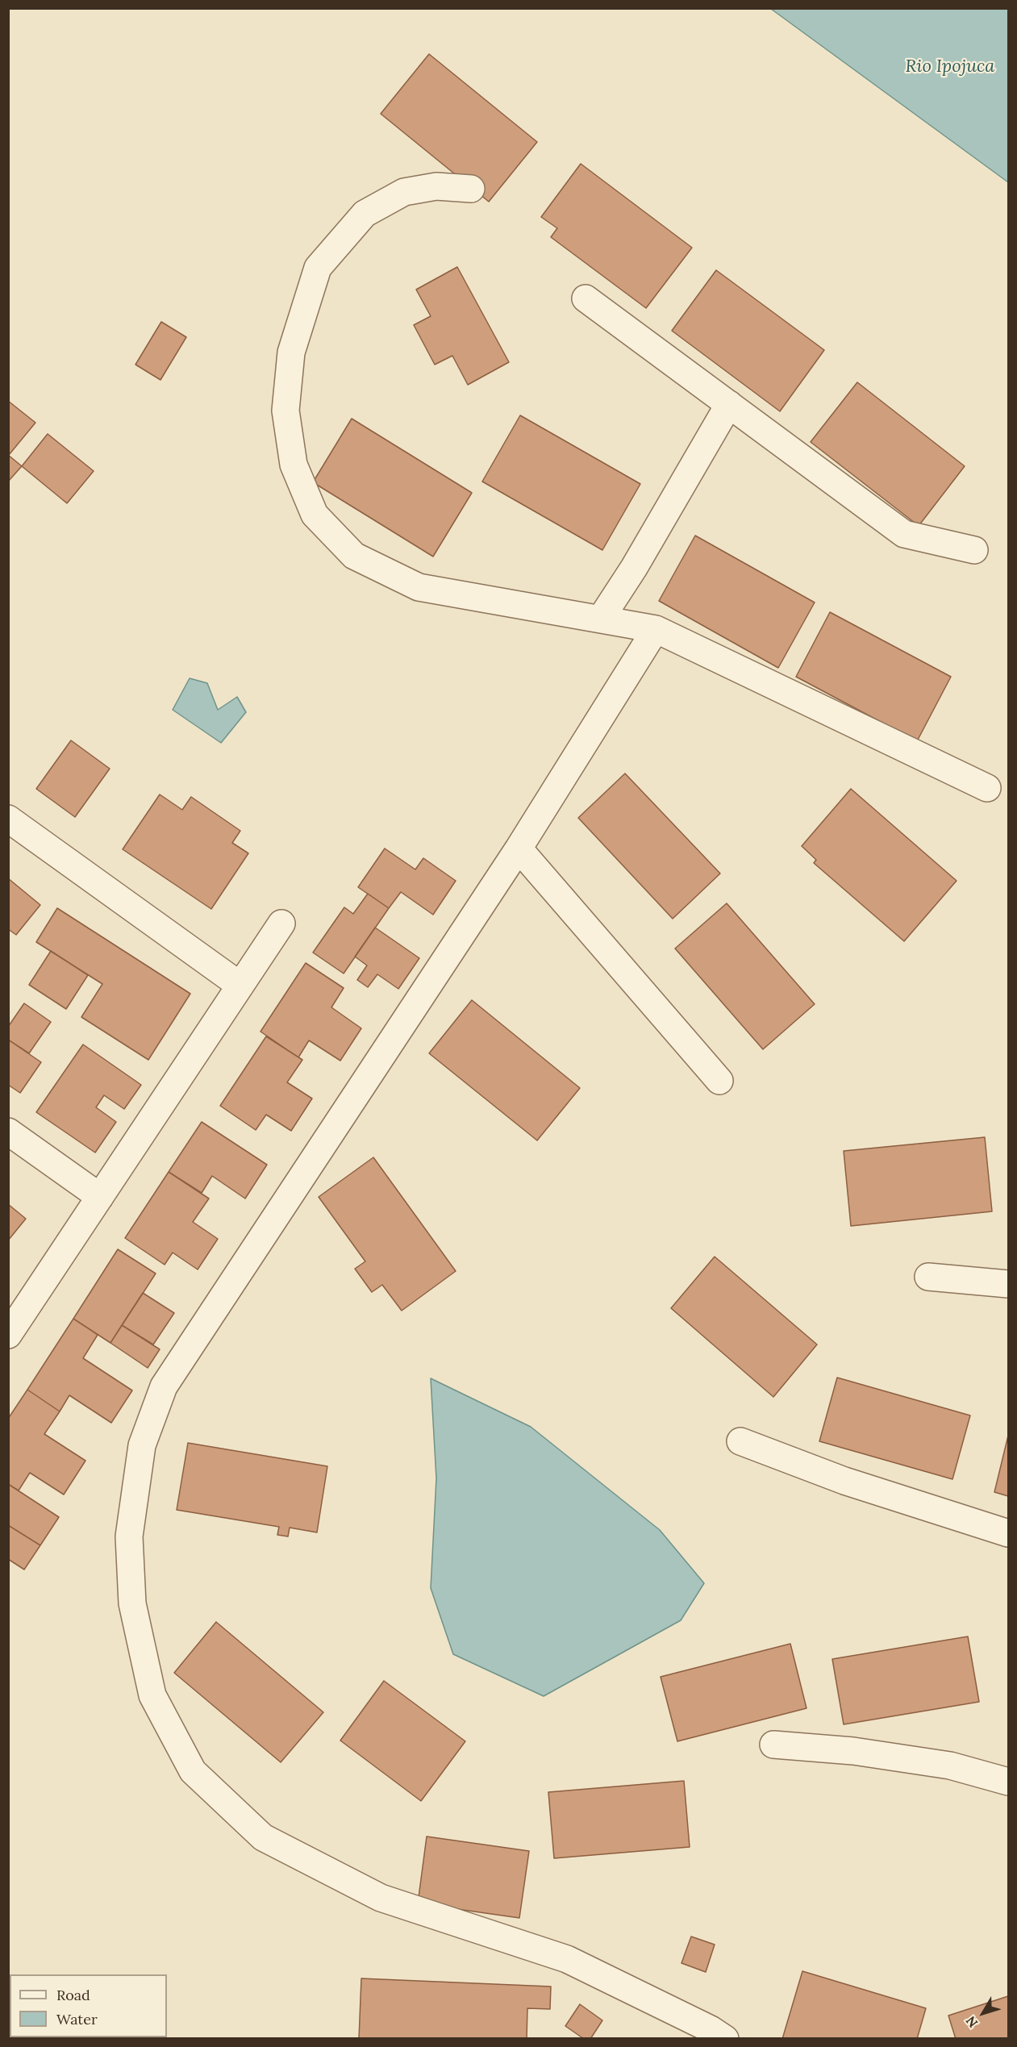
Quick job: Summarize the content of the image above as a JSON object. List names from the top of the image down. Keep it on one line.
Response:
{"water":["Rio Ipojuca"],"legend":["Road","Water"],"north":"bottom left"}
